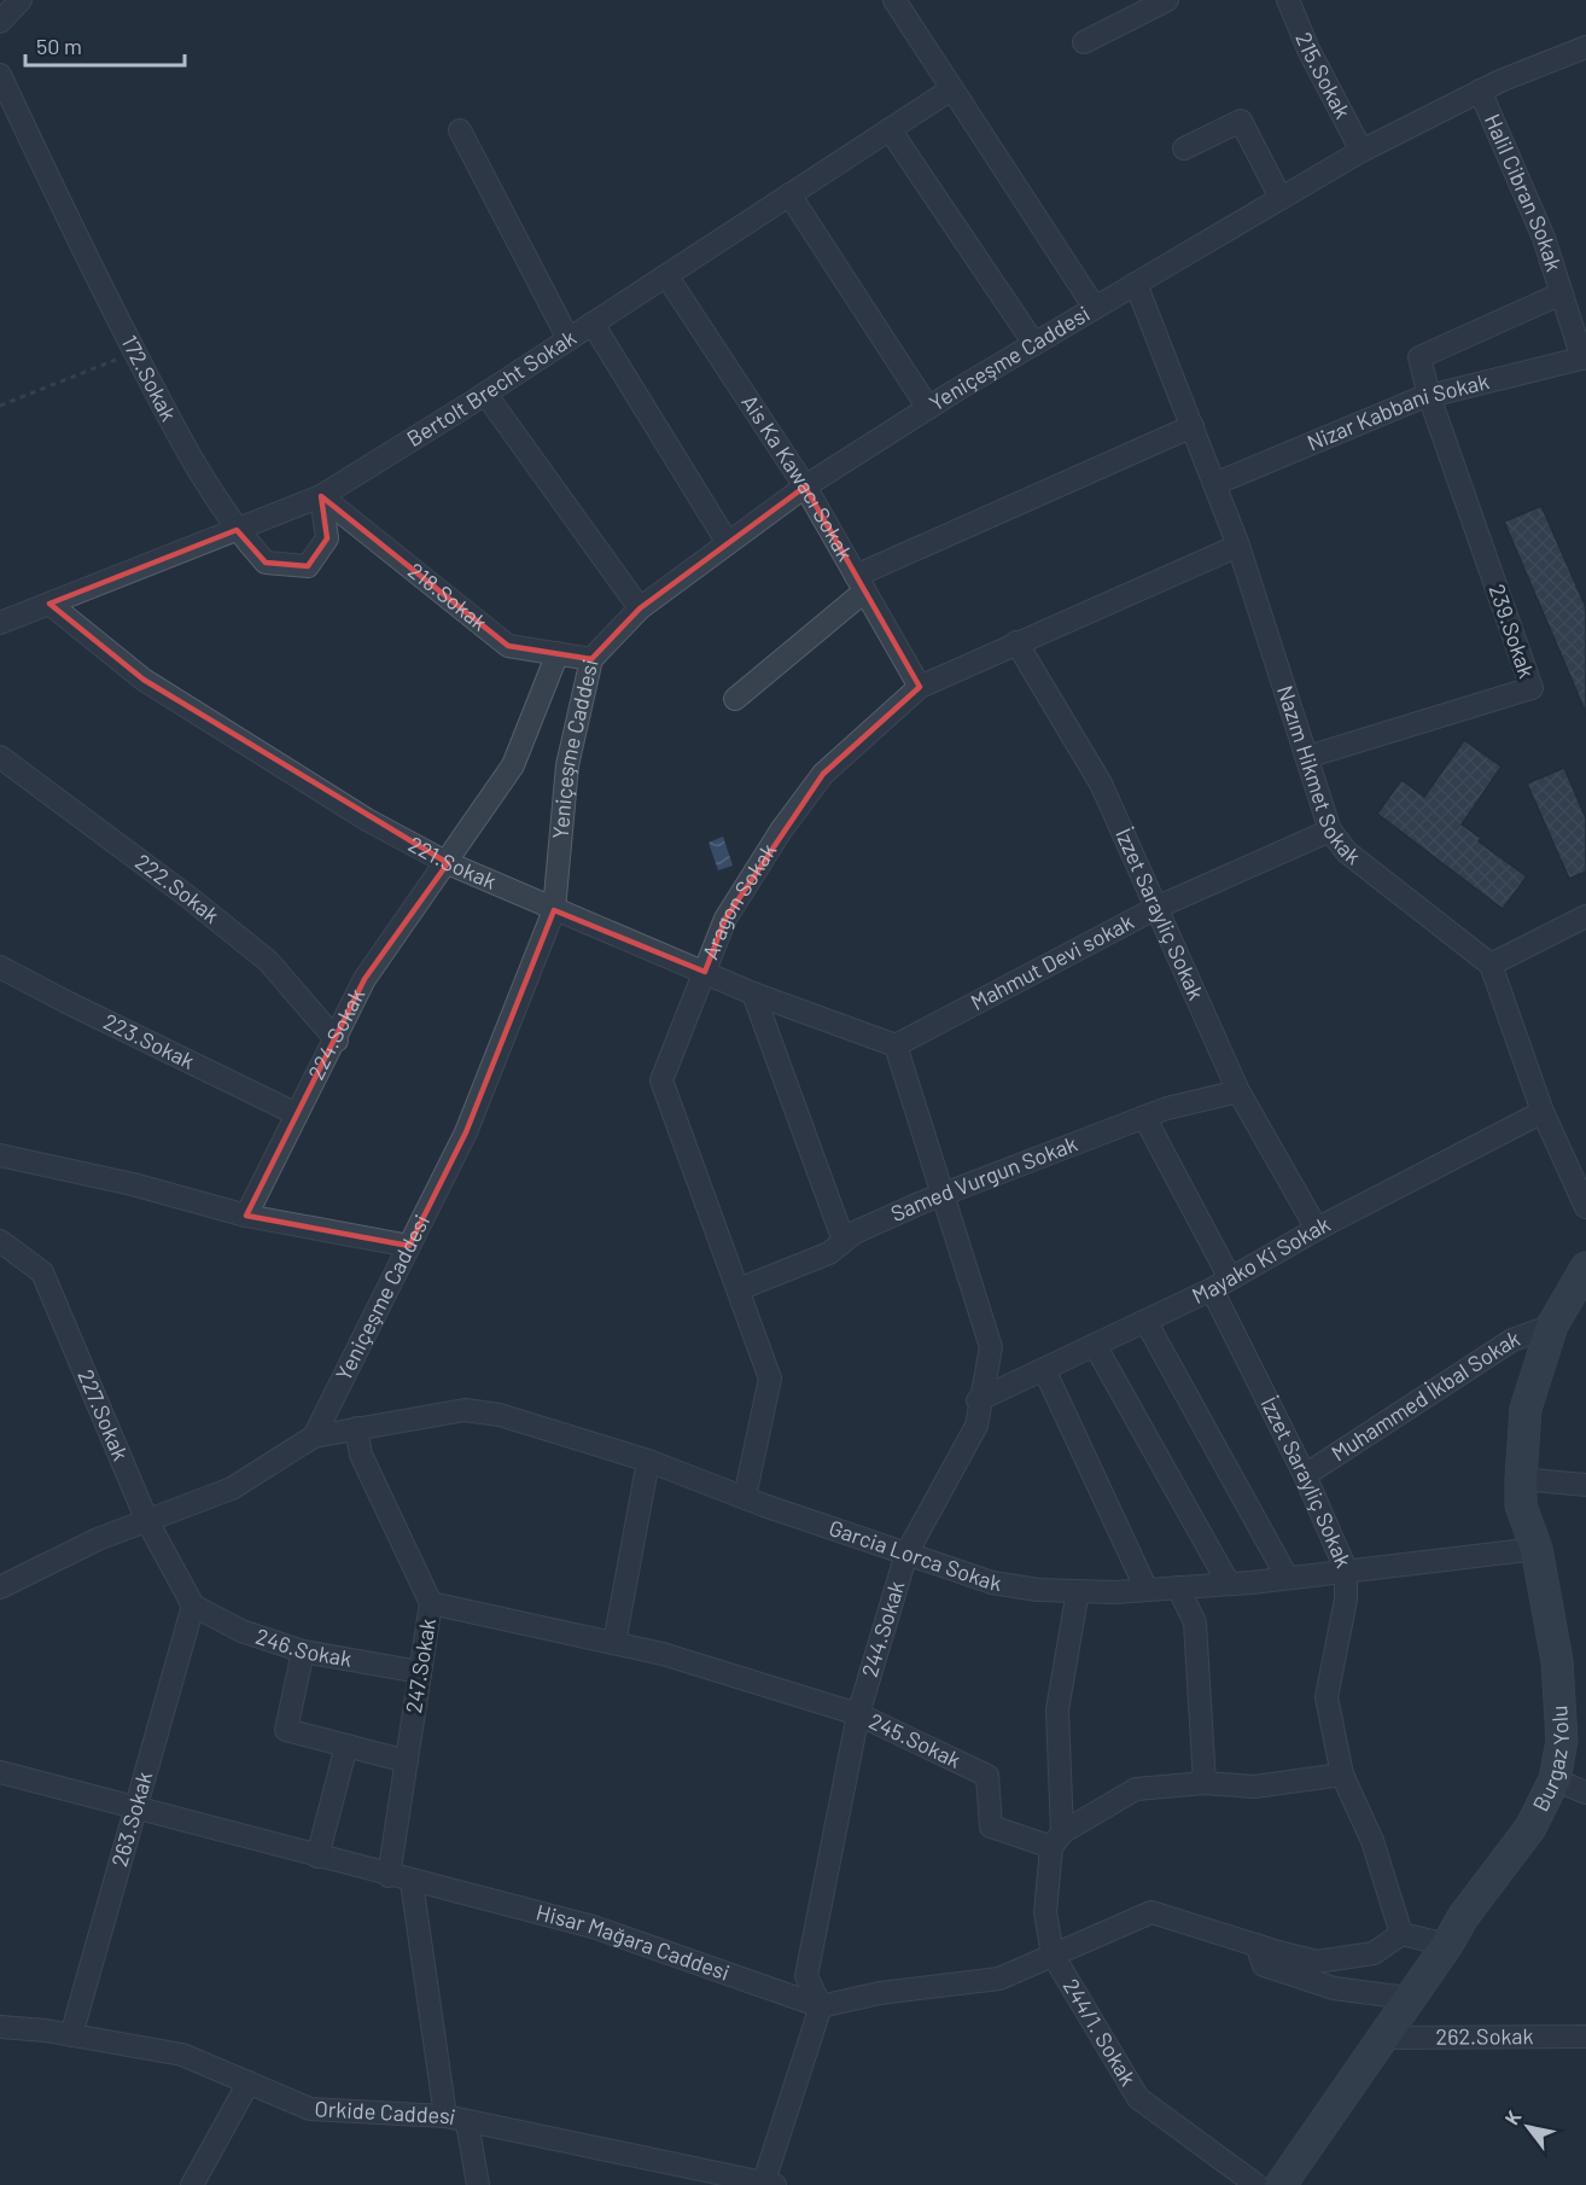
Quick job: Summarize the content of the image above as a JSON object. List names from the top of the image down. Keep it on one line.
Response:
{"streets":{"street":["215.Sokak","Halil Cibran Sokak","Yeniçeşme Caddesi","172.Sokak","Bertolt Brecht Sokak","Nizar Kabbani Sokak","Ais Ka Kawacı Sokak","218.Sokak","239.Sokak","Nazım Hikmet Sokak","221.Sokak","222.Sokak","Aragon Sokak","İzzet Sarayliç Sokak","Mahmut Devi sokak","224.Sokak","223.Sokak","Samed Vurgun Sokak","Mayako Ki Sokak","Muhammed İkbal Sokak","227.Sokak","Garcia Lorca Sokak","244.Sokak","246.Sokak","247.Sokak","245.Sokak","Burgaz Yolu","263.Sokak","Hisar Mağara Caddesi","244/1. Sokak","262.Sokak","Orkide Caddesi"]},"crossings":[["215.Sokak","Yeniçeşme Caddesi"],["Halil Cibran Sokak","Yeniçeşme Caddesi"],["Halil Cibran Sokak","Nizar Kabbani Sokak"],["Halil Cibran Sokak","239.Sokak"],["Yeniçeşme Caddesi","Ais Ka Kawacı Sokak"],["Yeniçeşme Caddesi","218.Sokak"],["Yeniçeşme Caddesi","Nazım Hikmet Sokak"],["Yeniçeşme Caddesi","221.Sokak"],["Yeniçeşme Caddesi","Garcia Lorca Sokak"],["172.Sokak","Bertolt Brecht Sokak"],["172.Sokak","218.Sokak"],["Bertolt Brecht Sokak","Ais Ka Kawacı Sokak"],["Bertolt Brecht Sokak","218.Sokak"],["Bertolt Brecht Sokak","221.Sokak"],["Nizar Kabbani Sokak","239.Sokak"],["Nizar Kabbani Sokak","Nazım Hikmet Sokak"],["Ais Ka Kawacı Sokak","Aragon Sokak"],["218.Sokak","224.Sokak"],["239.Sokak","Nazım Hikmet Sokak"],["Nazım Hikmet Sokak","Aragon Sokak"],["Nazım Hikmet Sokak","Mahmut Devi sokak"],["221.Sokak","Aragon Sokak"],["221.Sokak","Mahmut Devi sokak"],["221.Sokak","224.Sokak"],["221.Sokak","244.Sokak"],["222.Sokak","224.Sokak"],["Aragon Sokak","İzzet Sarayliç Sokak"],["Aragon Sokak","Samed Vurgun Sokak"],["Aragon Sokak","Garcia Lorca Sokak"],["İzzet Sarayliç Sokak","Mahmut Devi sokak"],["İzzet Sarayliç Sokak","Samed Vurgun Sokak"],["İzzet Sarayliç Sokak","Mayako Ki Sokak"],["İzzet Sarayliç Sokak","Muhammed İkbal Sokak"],["İzzet Sarayliç Sokak","Garcia Lorca Sokak"],["Mahmut Devi sokak","244.Sokak"],["224.Sokak","223.Sokak"],["Samed Vurgun Sokak","244.Sokak"],["Mayako Ki Sokak","244.Sokak"],["Muhammed İkbal Sokak","Burgaz Yolu"],["227.Sokak","246.Sokak"],["227.Sokak","263.Sokak"],["Garcia Lorca Sokak","244.Sokak"],["Garcia Lorca Sokak","247.Sokak"],["Garcia Lorca Sokak","Burgaz Yolu"],["244.Sokak","245.Sokak"],["244.Sokak","Hisar Mağara Caddesi"],["246.Sokak","247.Sokak"],["246.Sokak","263.Sokak"],["247.Sokak","245.Sokak"],["247.Sokak","Hisar Mağara Caddesi"],["Burgaz Yolu","262.Sokak"],["263.Sokak","Hisar Mağara Caddesi"],["263.Sokak","Orkide Caddesi"]],"scale_bar":"50 m","north":"top left"}
